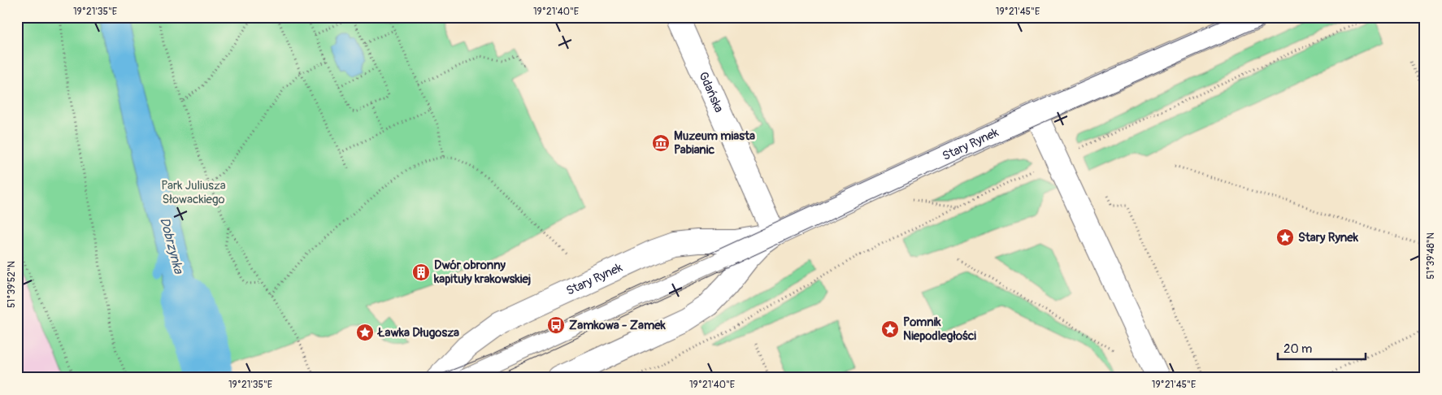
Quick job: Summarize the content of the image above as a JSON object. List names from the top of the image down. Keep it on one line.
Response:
{"streets":{"street":["Gdańska","Stary Rynek"]},"crossings":[["Gdańska","Stary Rynek"]],"water":["Dobrzynka"],"parks":["Park Juliusza Słowackiego"],"places":{"museum":["Muzeum miasta Pabianic"],"place":["Stary Rynek","Pomnik Niepodległości","Ławka Długosza"],"building":["Dwór obronny kapituły krakowskiej"],"bus stop":["Zamkowa - Zamek"]},"scale_bar":"20 m","coordinates":["19°21'35\"E","19°21'40\"E","19°21'45\"E","51°39'48\"N","51°39'52\"N"]}
